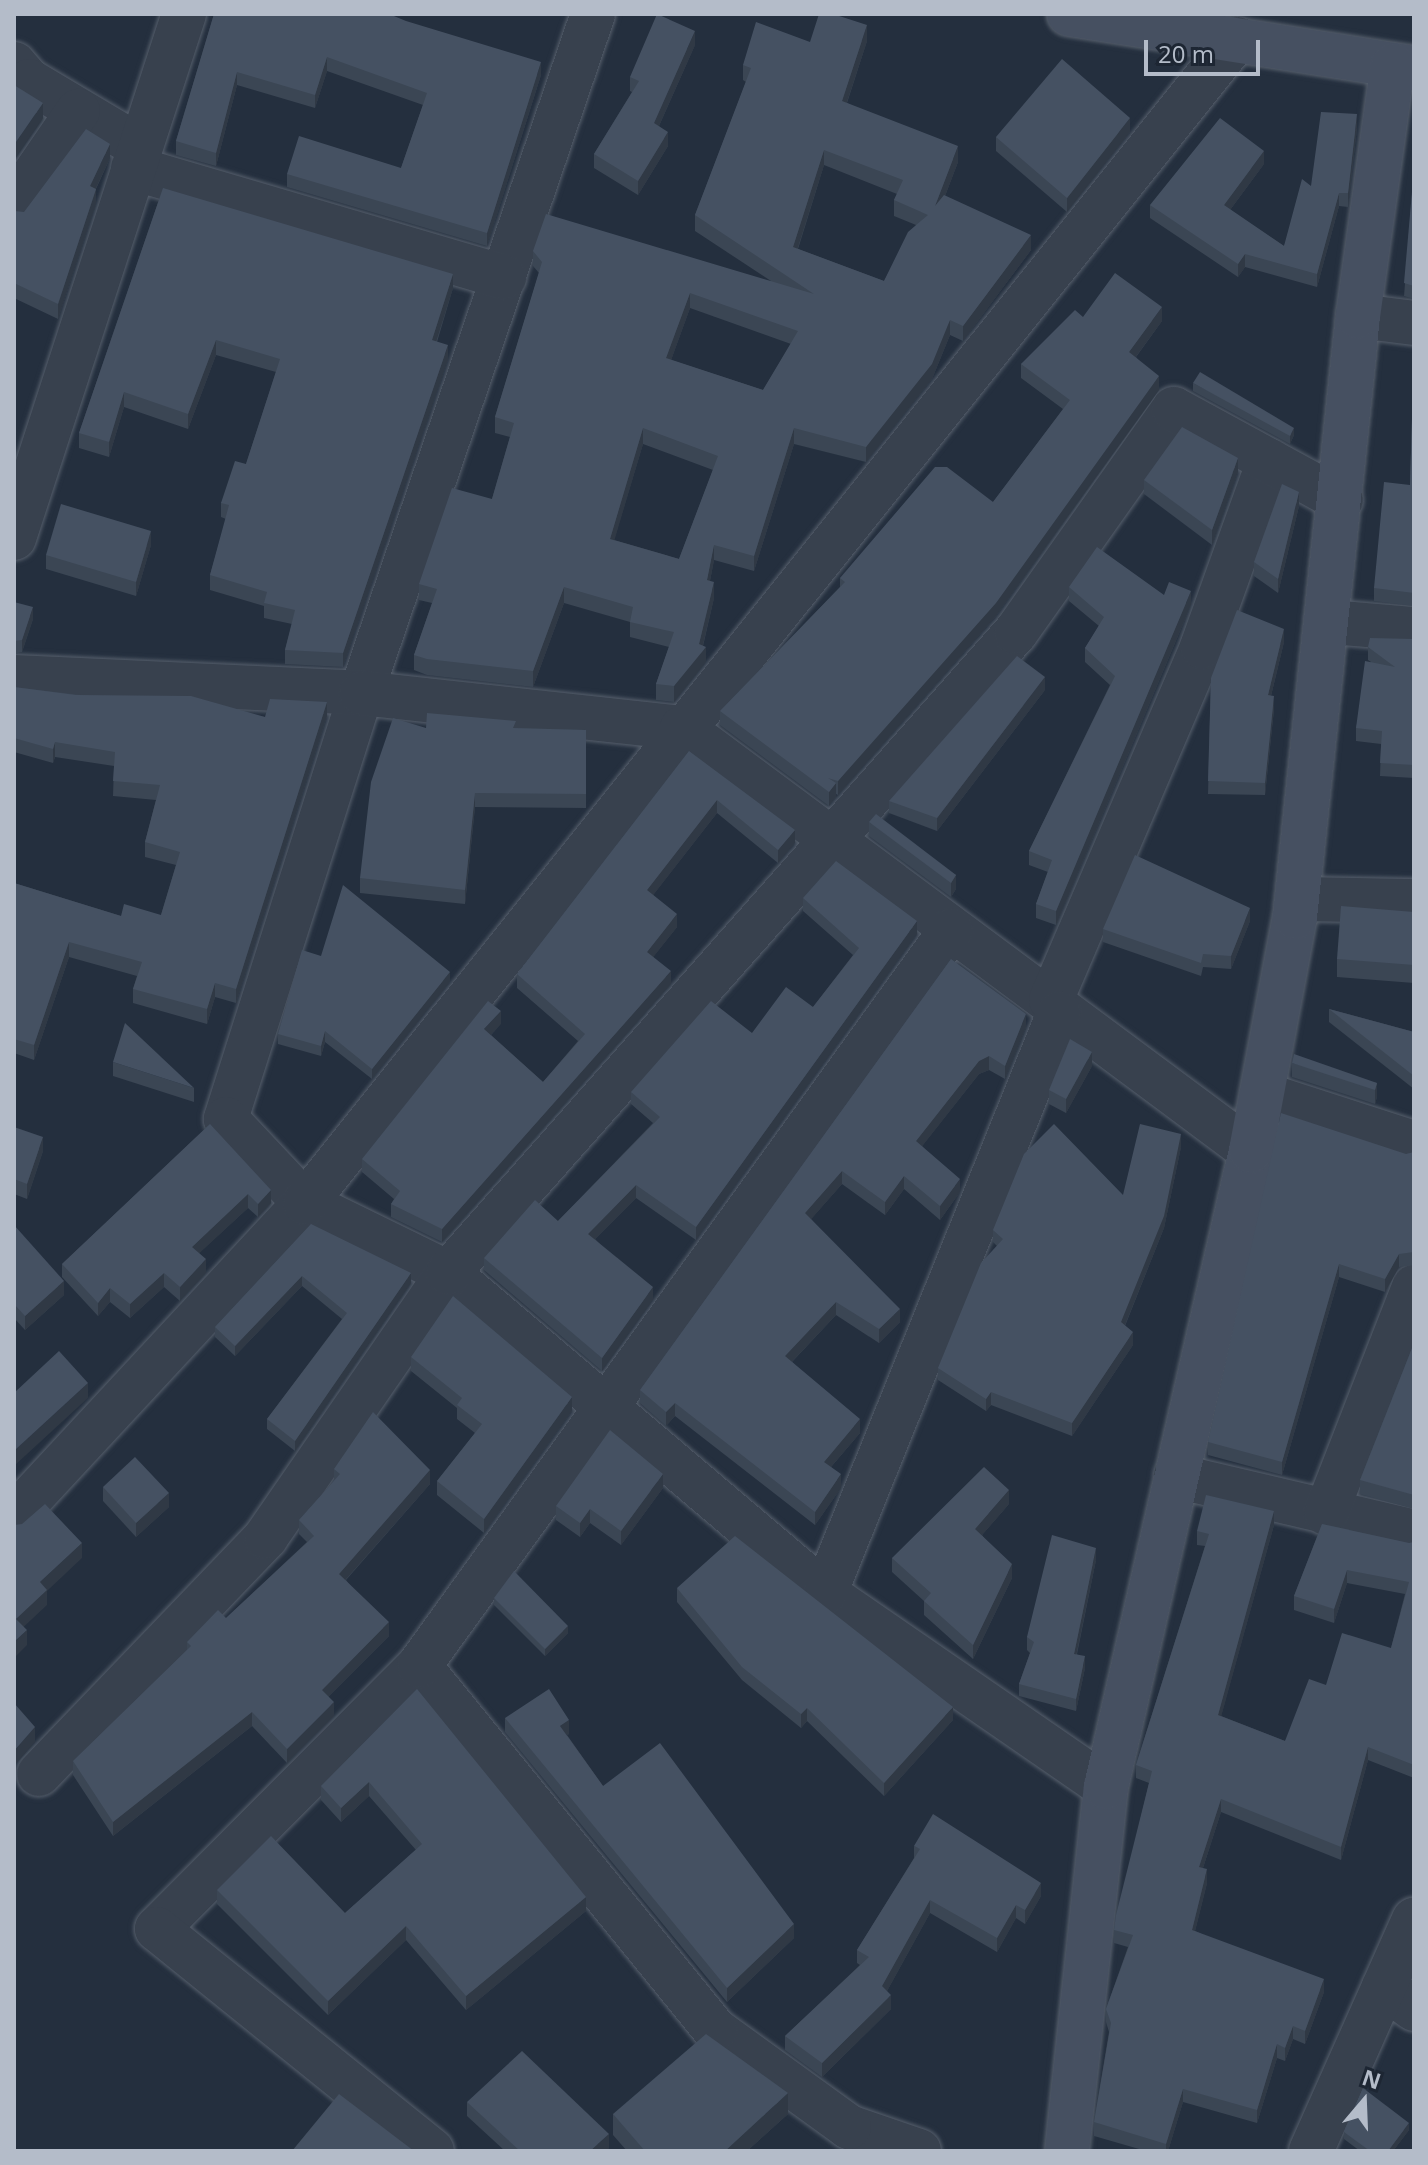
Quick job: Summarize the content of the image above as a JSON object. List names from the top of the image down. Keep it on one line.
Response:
{"scale_bar":"20 m","north":"top"}
